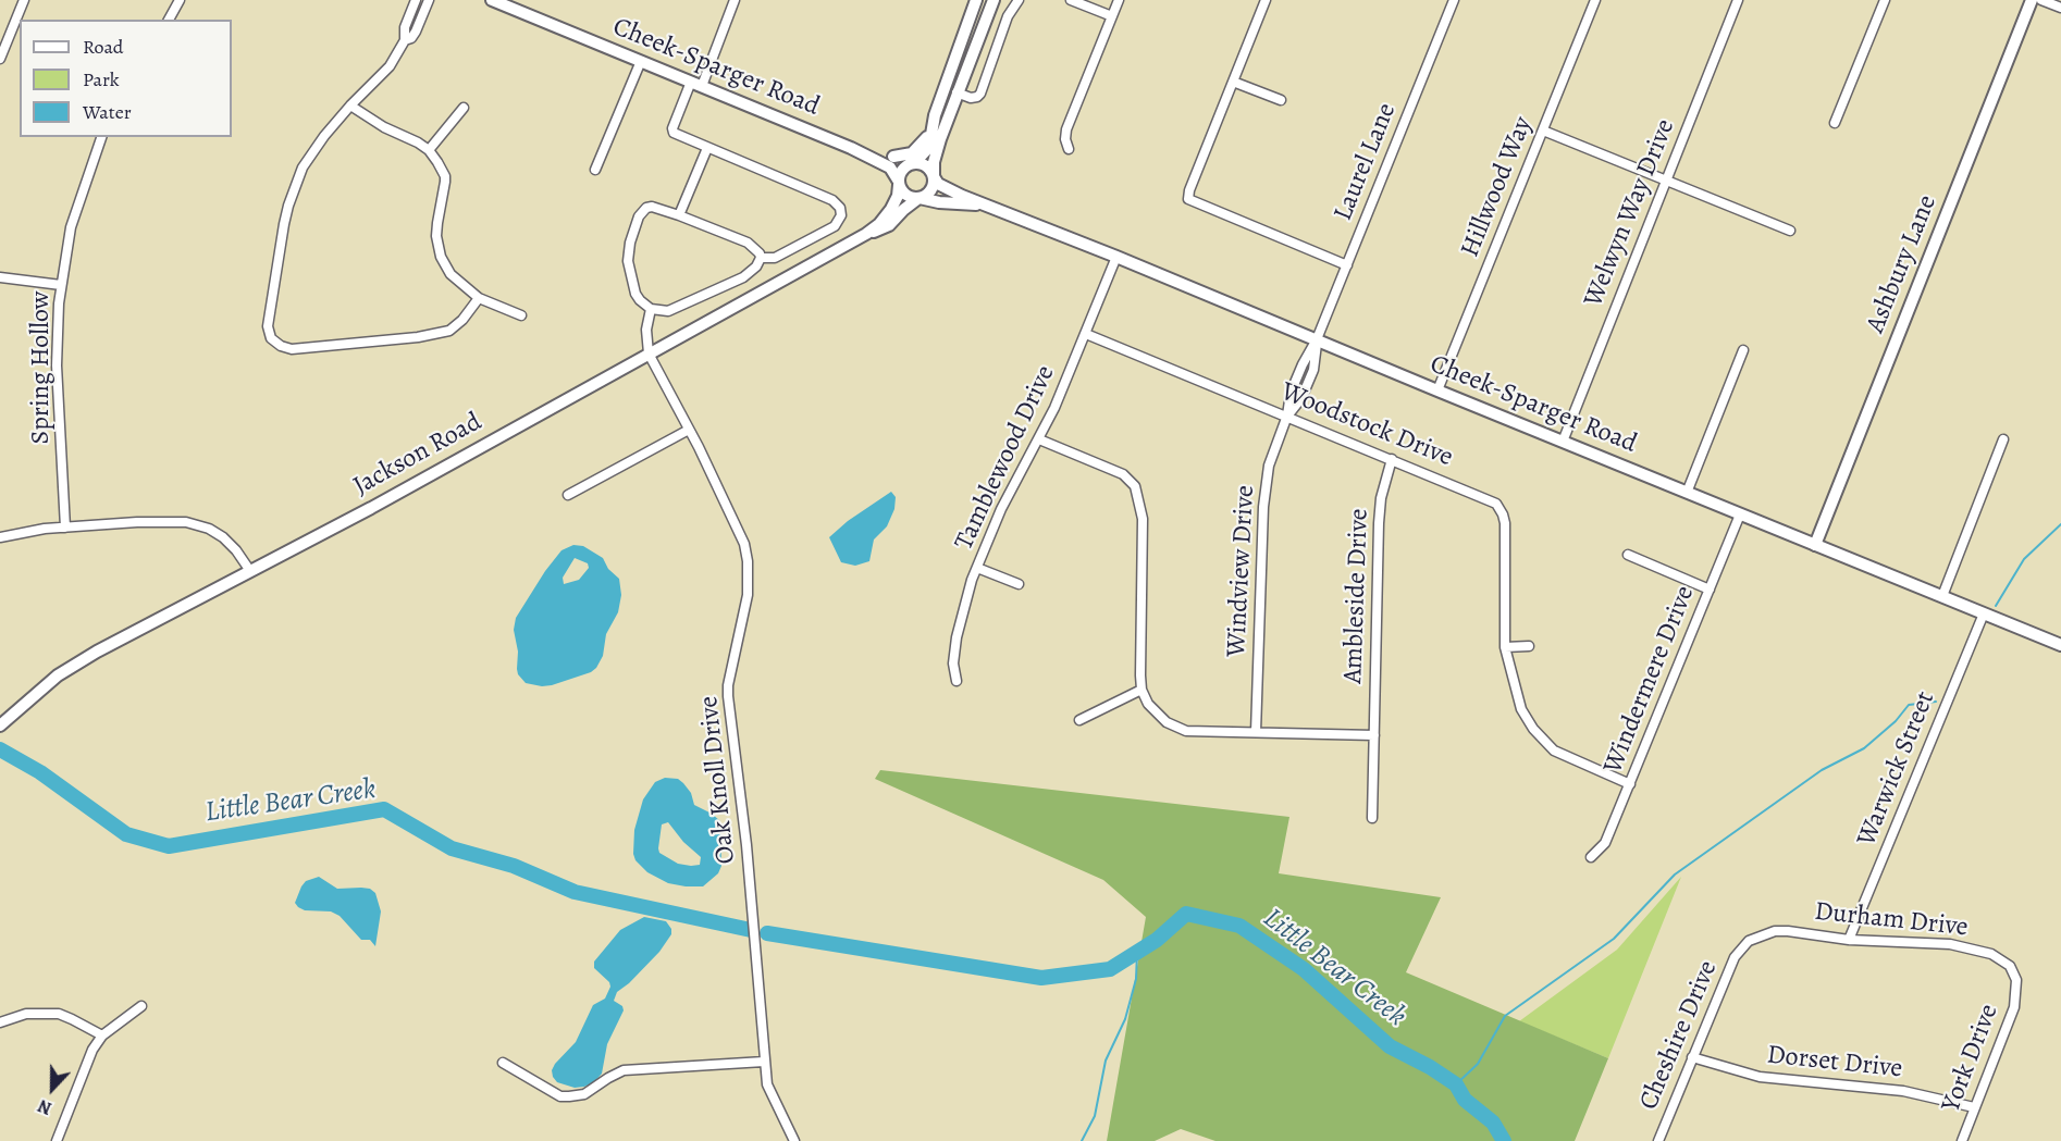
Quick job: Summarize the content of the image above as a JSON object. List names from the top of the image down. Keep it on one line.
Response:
{"streets":{"main road":["Cheek-Sparger Road","Ashbury Lane","Jackson Road"],"street":["Laurel Lane","Hillwood Way","Welwyn Way Drive","Spring Hollow","Woodstock Drive","Tamblewood Drive","Windview Drive","Ambleside Drive","Windermere Drive","Warwick Street","Oak Knoll Drive","Durham Drive","Cheshire Drive","York Drive","Dorset Drive"]},"crossings":[["Cheek-Sparger Road","Laurel Lane"],["Cheek-Sparger Road","Hillwood Way"],["Cheek-Sparger Road","Welwyn Way Drive"],["Cheek-Sparger Road","Ashbury Lane"],["Cheek-Sparger Road","Jackson Road"],["Cheek-Sparger Road","Tamblewood Drive"],["Cheek-Sparger Road","Windview Drive"],["Cheek-Sparger Road","Windermere Drive"],["Cheek-Sparger Road","Warwick Street"],["Laurel Lane","Windview Drive"],["Woodstock Drive","Tamblewood Drive"],["Woodstock Drive","Windview Drive"],["Woodstock Drive","Ambleside Drive"],["Woodstock Drive","Windermere Drive"],["Jackson Road","Oak Knoll Drive"],["Warwick Street","Durham Drive"],["Durham Drive","Cheshire Drive"],["Durham Drive","York Drive"],["Cheshire Drive","Dorset Drive"],["York Drive","Dorset Drive"]],"water":["Little Bear Creek"],"legend":["Road","Park","Water"],"north":"bottom"}
